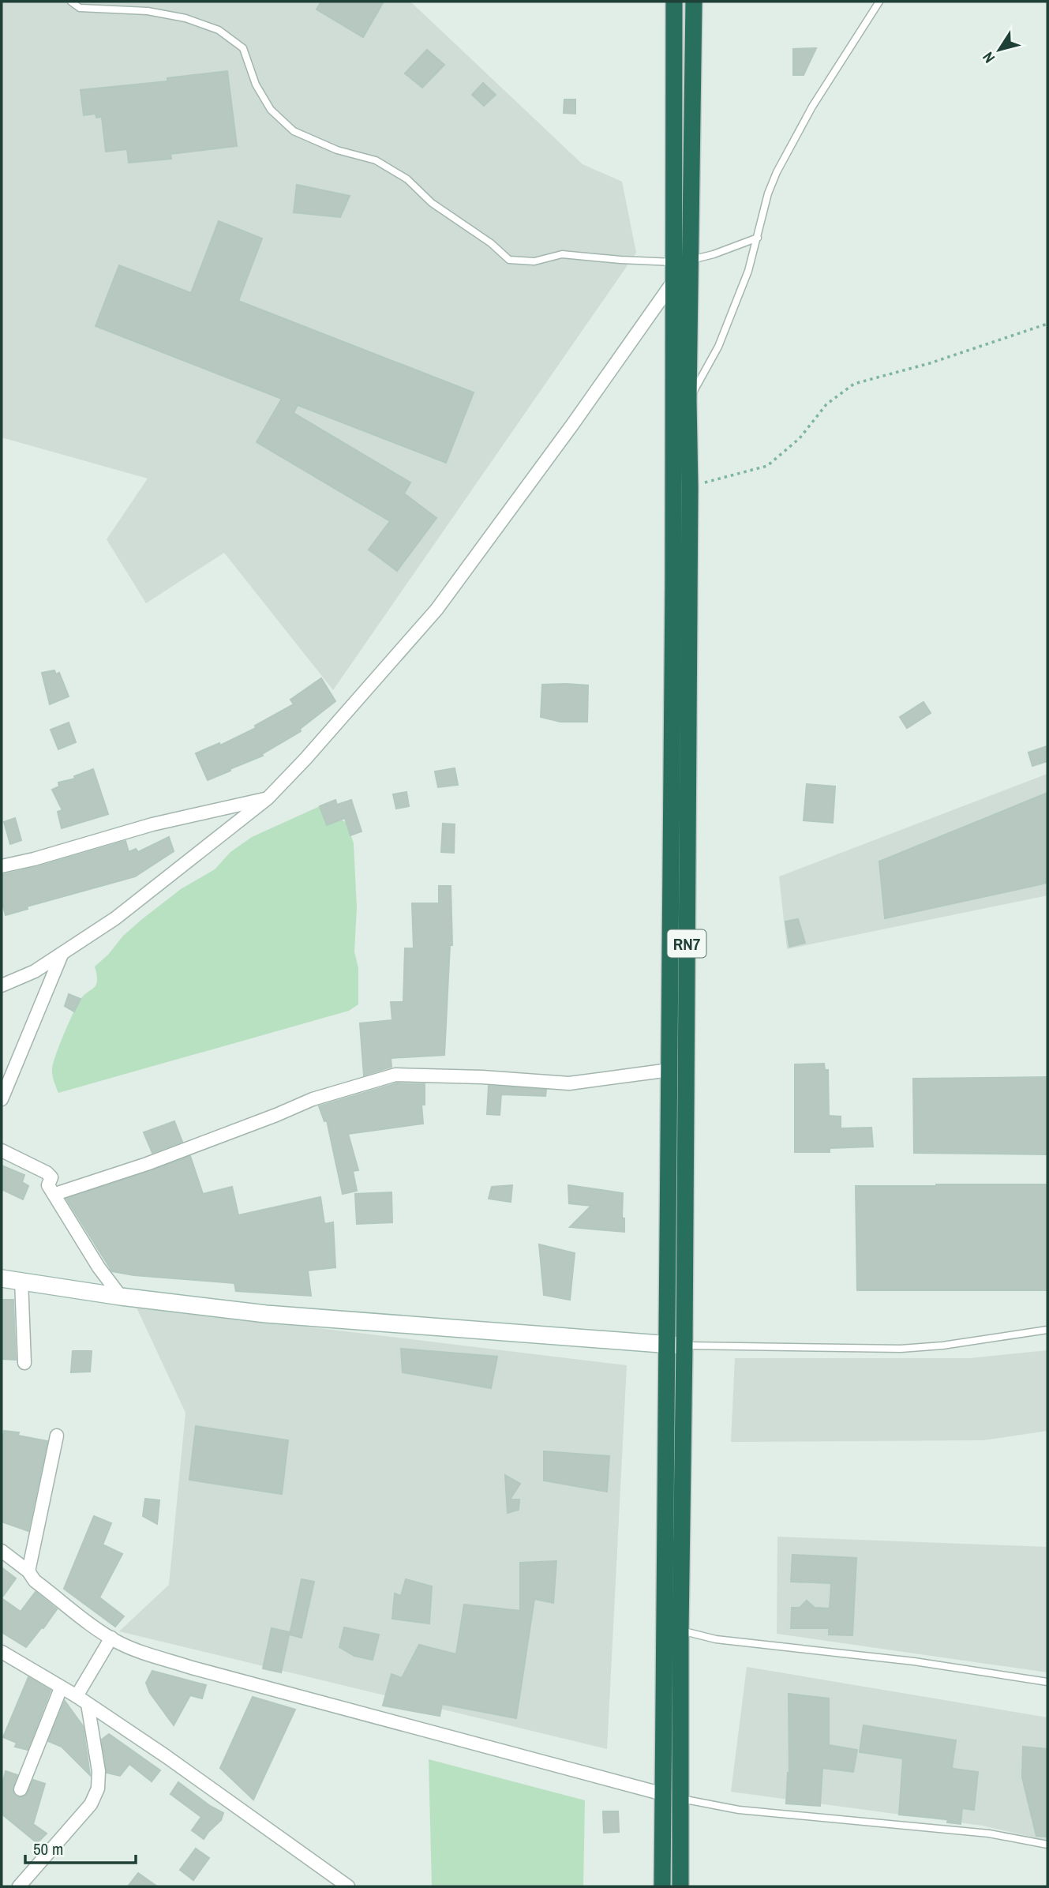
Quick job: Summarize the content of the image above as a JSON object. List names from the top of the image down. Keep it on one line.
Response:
{"streets":{"highway":["RN7"]},"scale_bar":"50 m","north":"bottom left"}
